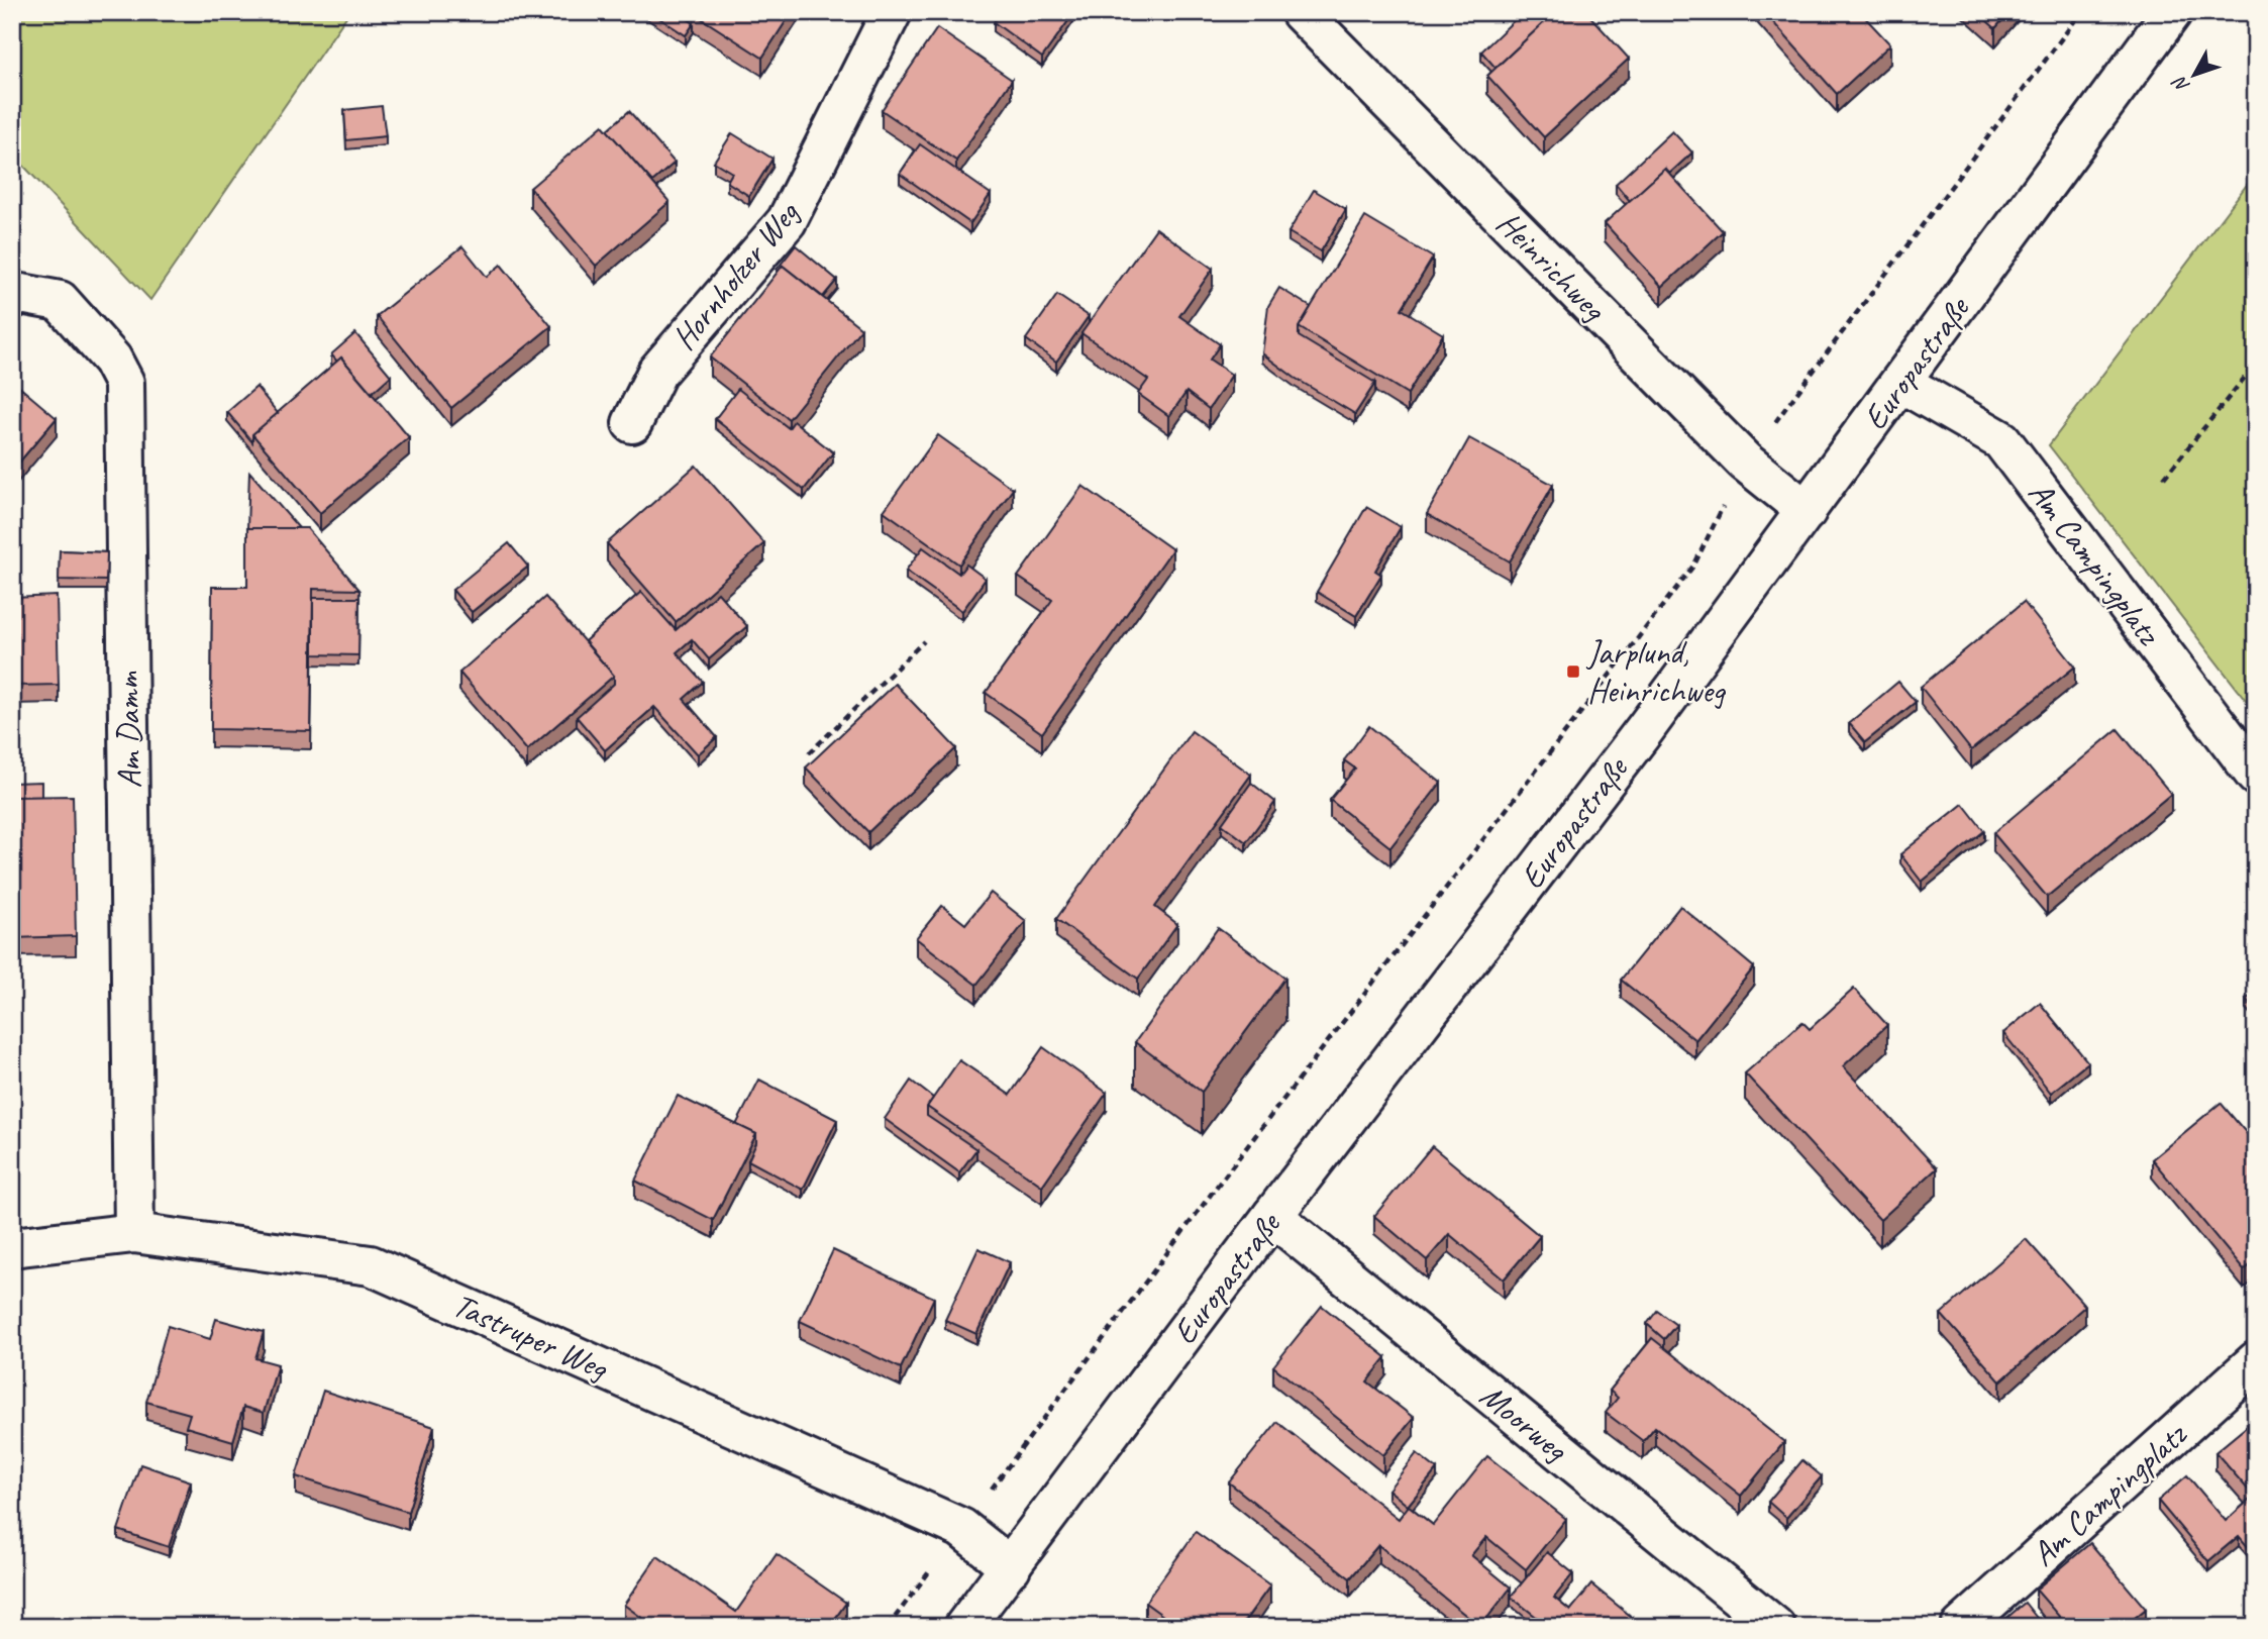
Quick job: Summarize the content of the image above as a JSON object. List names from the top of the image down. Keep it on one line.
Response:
{"streets":{"street":["Heinrichweg","Hornholzer Weg","Europastraße","Am Campingplatz","Am Damm","Tastruper Weg","Moorweg"]},"crossings":[["Heinrichweg","Europastraße"],["Europastraße","Am Campingplatz"],["Europastraße","Tastruper Weg"],["Europastraße","Moorweg"],["Am Damm","Tastruper Weg"]],"places":{"transit":["Jarplund, Heinrichweg"]},"north":"bottom left"}
